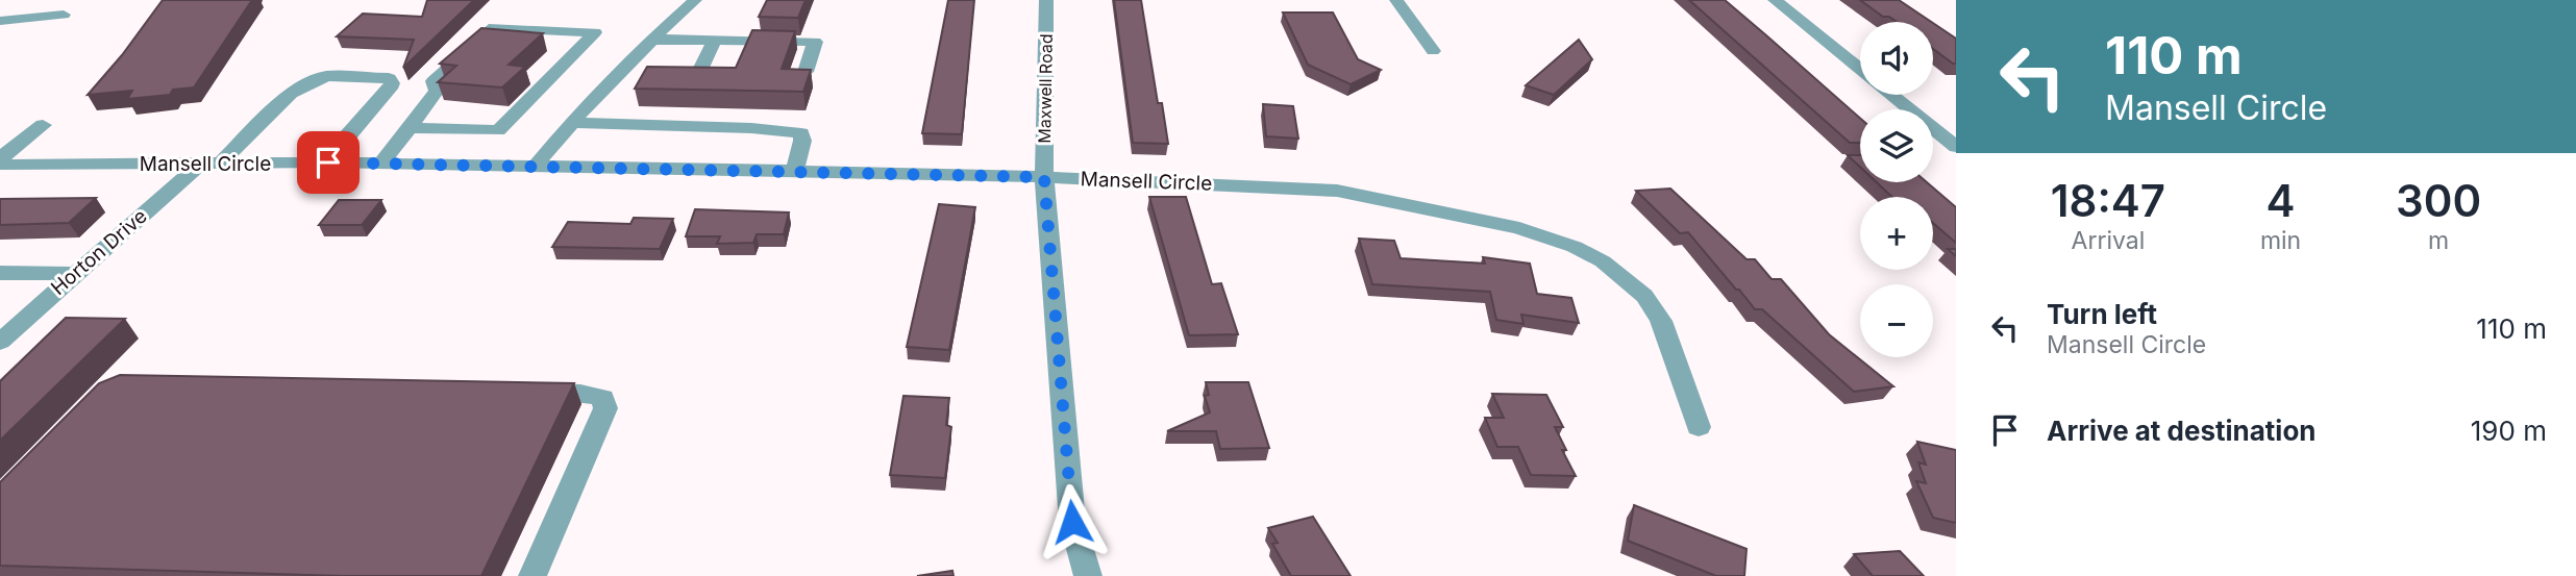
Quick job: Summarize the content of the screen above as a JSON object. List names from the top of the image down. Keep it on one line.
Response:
{"streets":{"street":["Maxwell Road","Mansell Circle","Horton Drive"]},"crossings":[["Maxwell Road","Mansell Circle"],["Mansell Circle","Horton Drive"]],"page":{"turn":["110 m","Mansell Circle"],"map_buttons":["+","−"],"eta":["18:47","Arrival","4","min","300","m"],"list":[{"name":"Turn left","note":"Mansell Circle","value":"110 m"},{"name":"Arrive at destination","value":"190 m"}]}}
